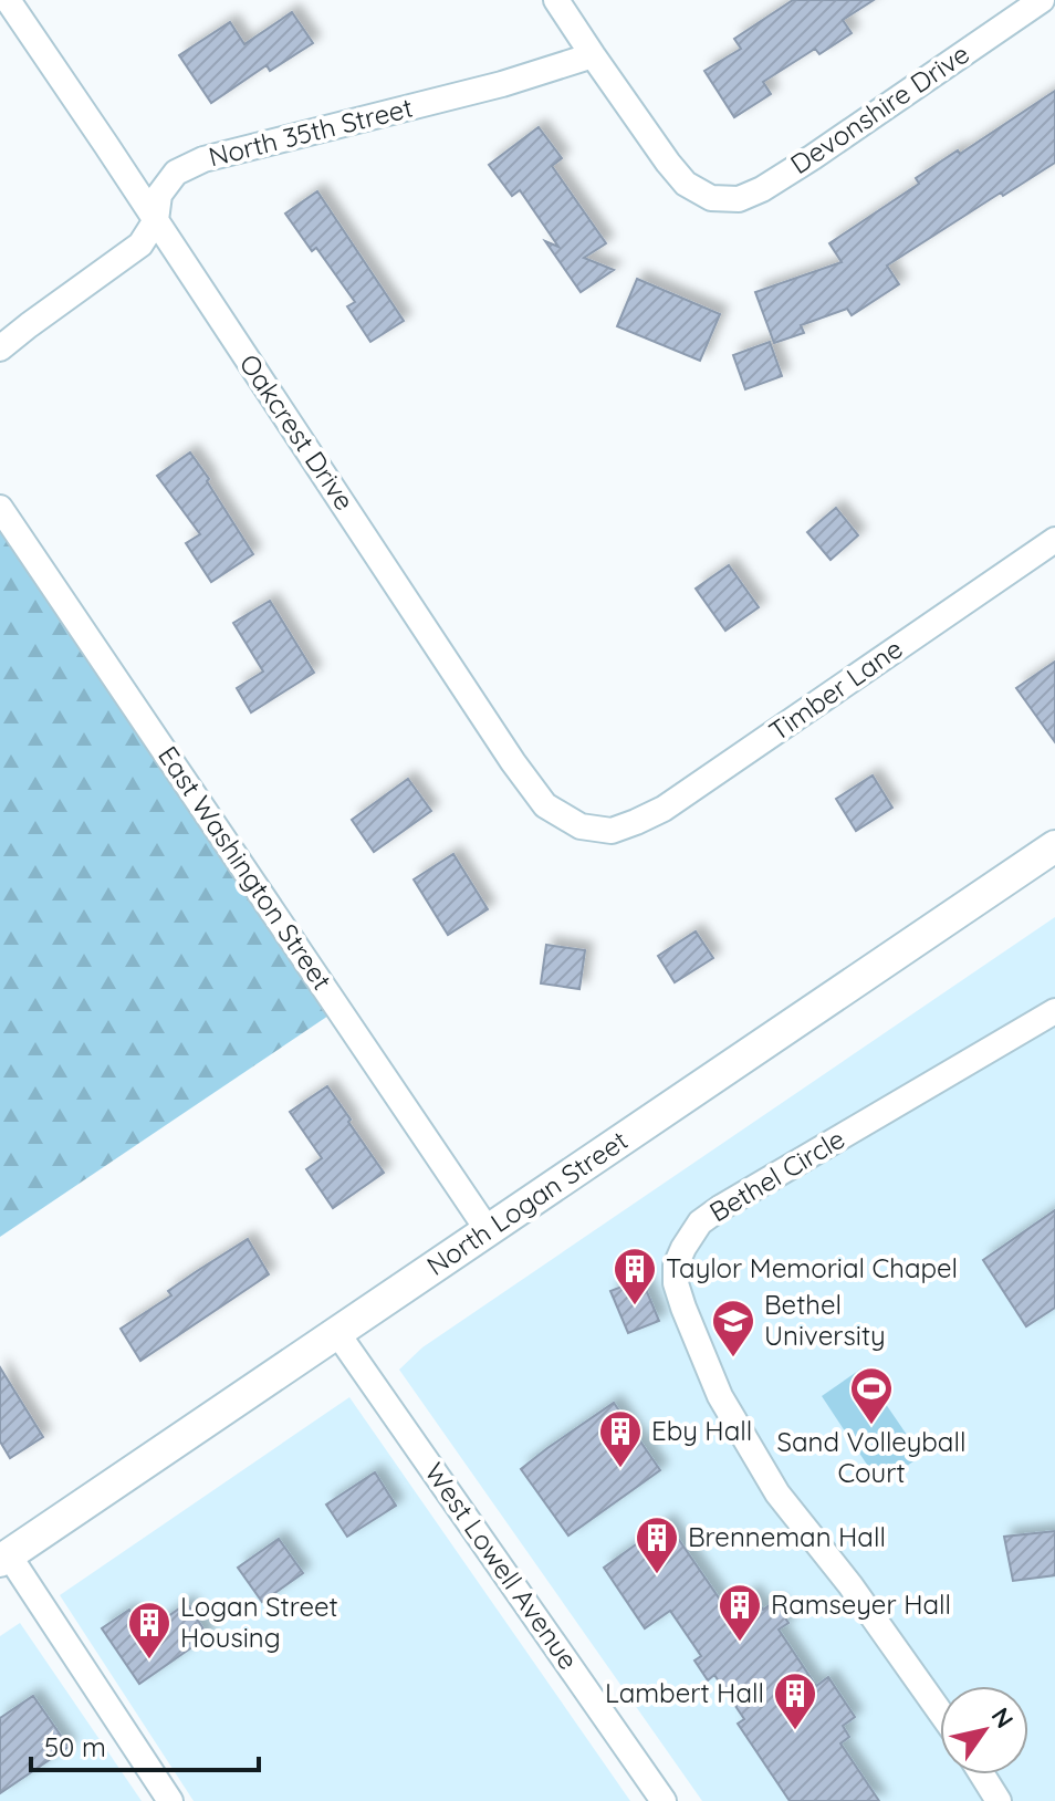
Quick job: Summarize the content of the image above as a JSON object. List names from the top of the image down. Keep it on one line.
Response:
{"streets":{"street":["Devonshire Drive","North 35th Street","Oakcrest Drive","Timber Lane","East Washington Street","Bethel Circle","North Logan Street","West Lowell Avenue"]},"crossings":[["Devonshire Drive","North 35th Street"],["North 35th Street","Oakcrest Drive"],["Oakcrest Drive","Timber Lane"],["East Washington Street","North Logan Street"],["North Logan Street","West Lowell Avenue"]],"places":{"building":["Taylor Memorial Chapel","Eby Hall","Brenneman Hall","Ramseyer Hall","Logan Street Housing","Lambert Hall"],"school or university":["Bethel University"],"sports":["Sand Volleyball Court"]},"scale_bar":"50 m","north":"top right"}
